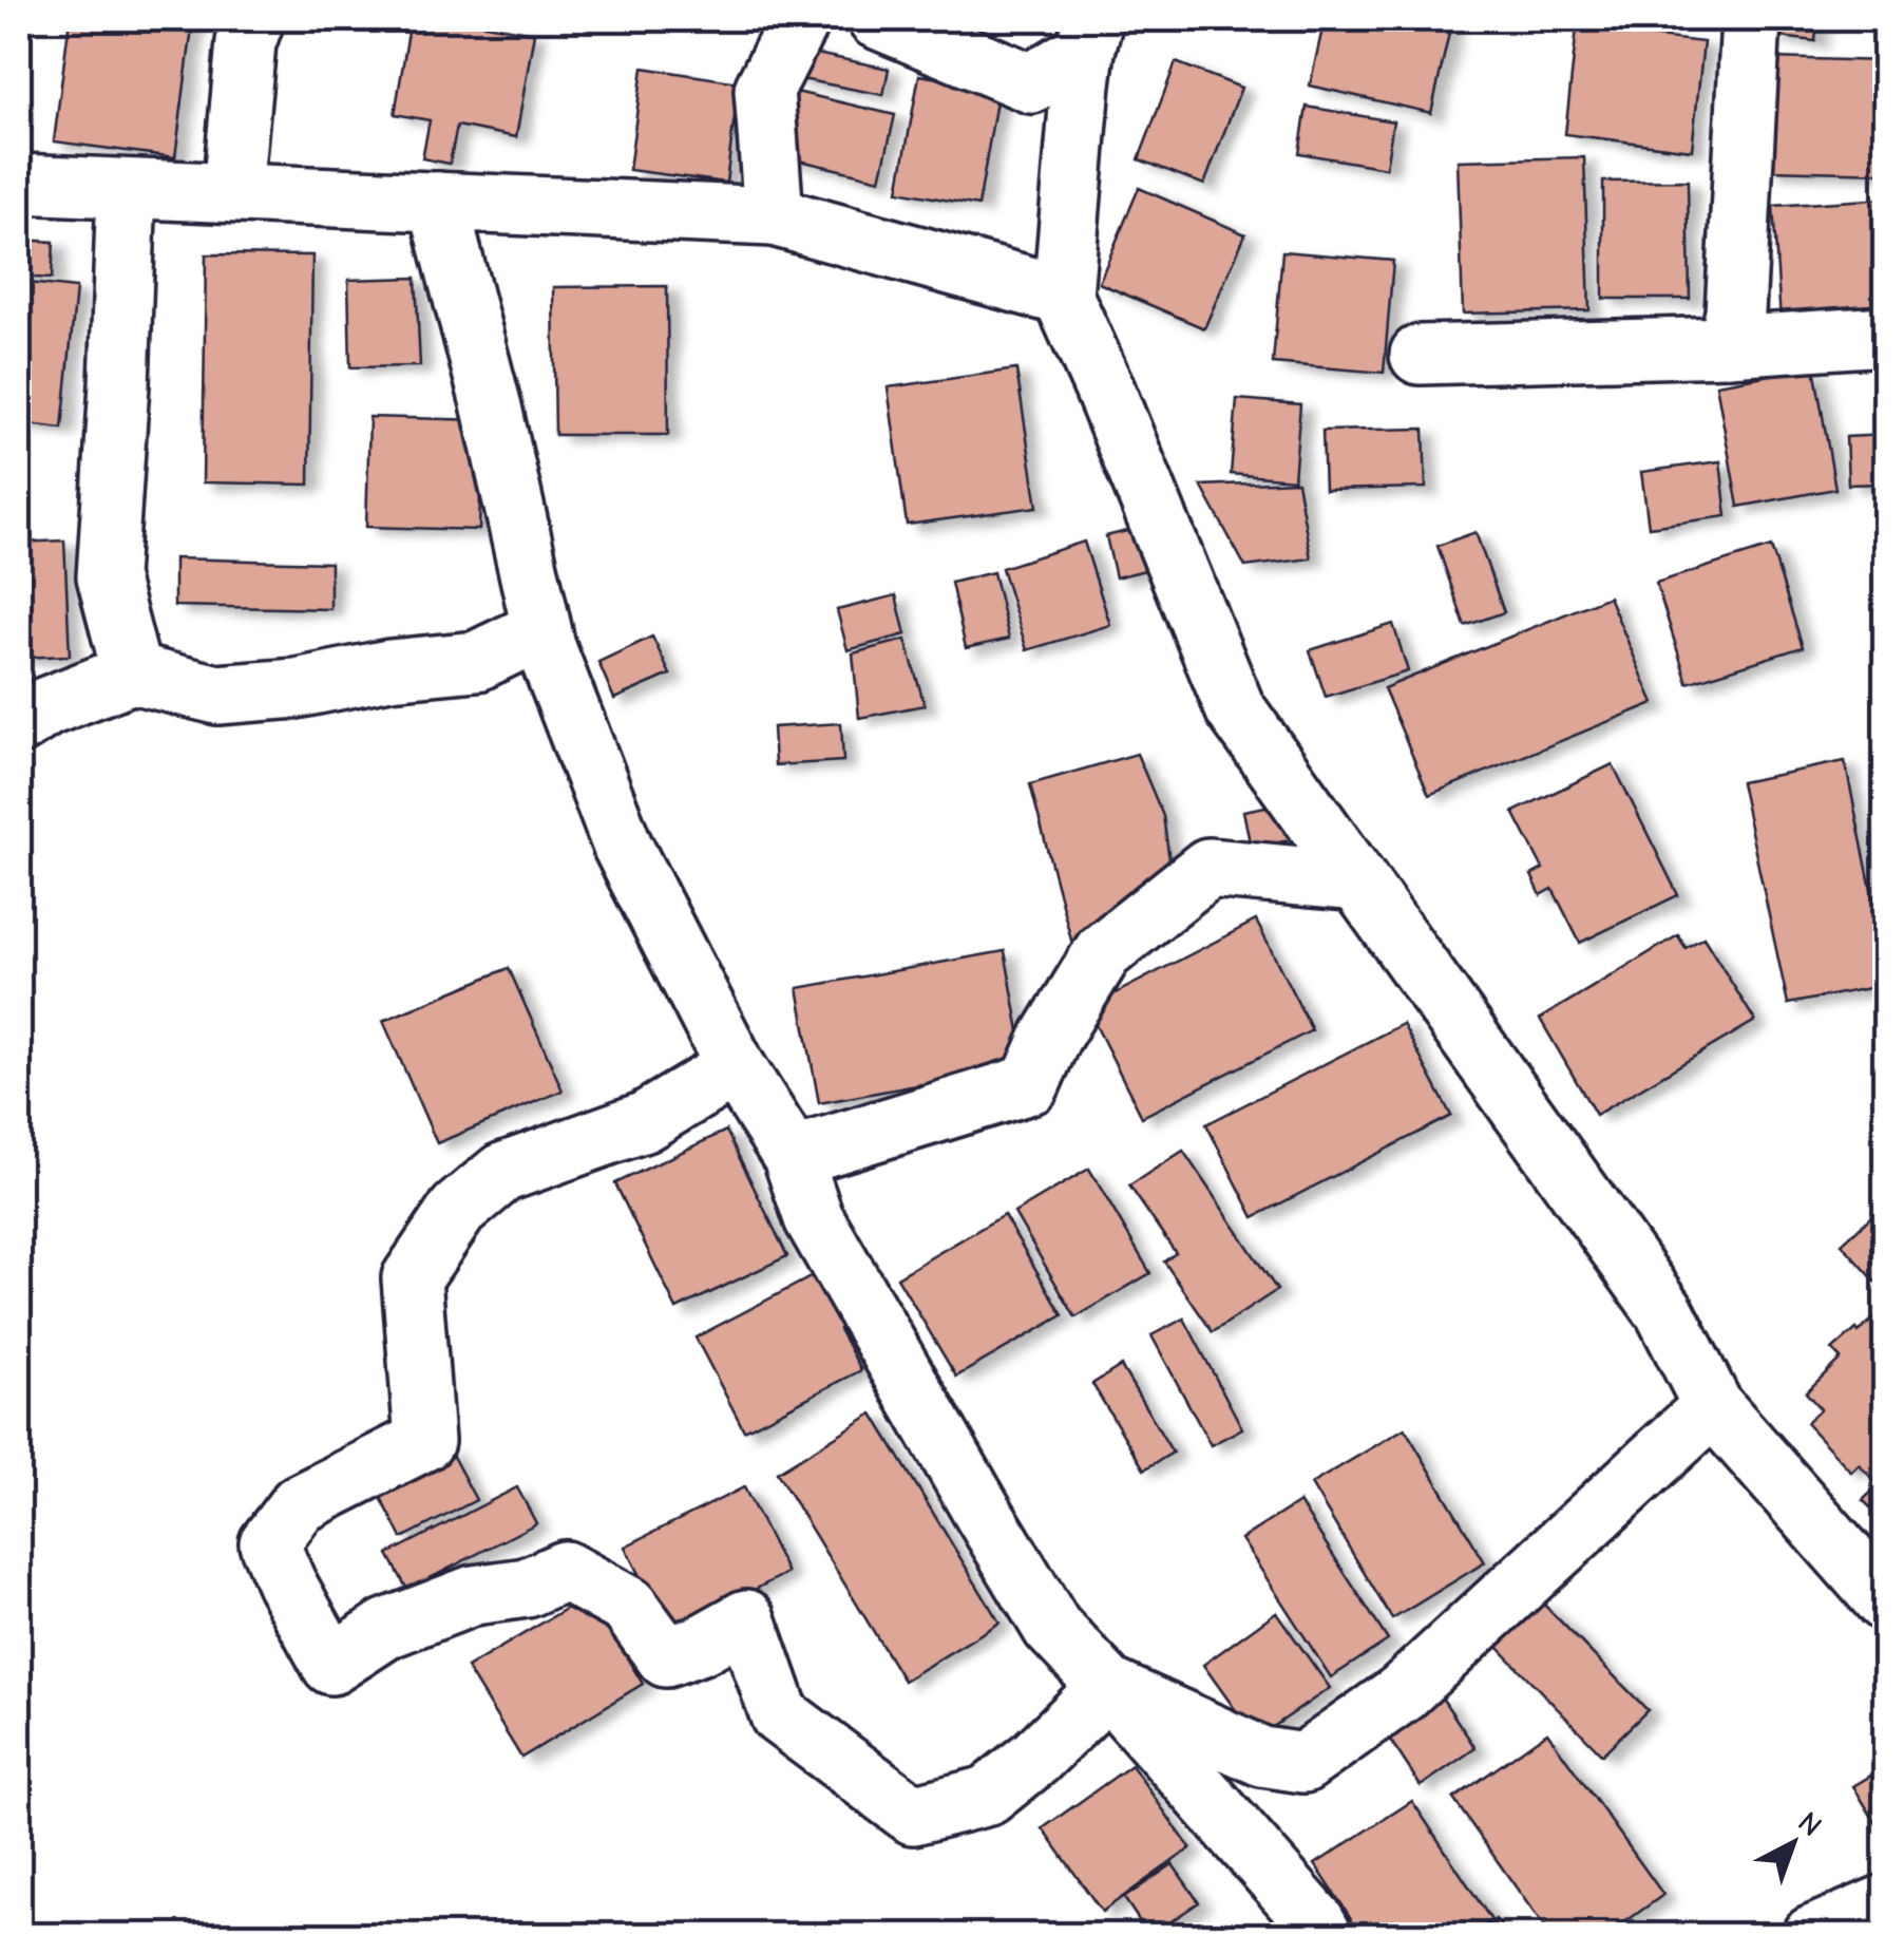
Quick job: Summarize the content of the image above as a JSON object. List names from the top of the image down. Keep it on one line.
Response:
{"north":"top right"}
